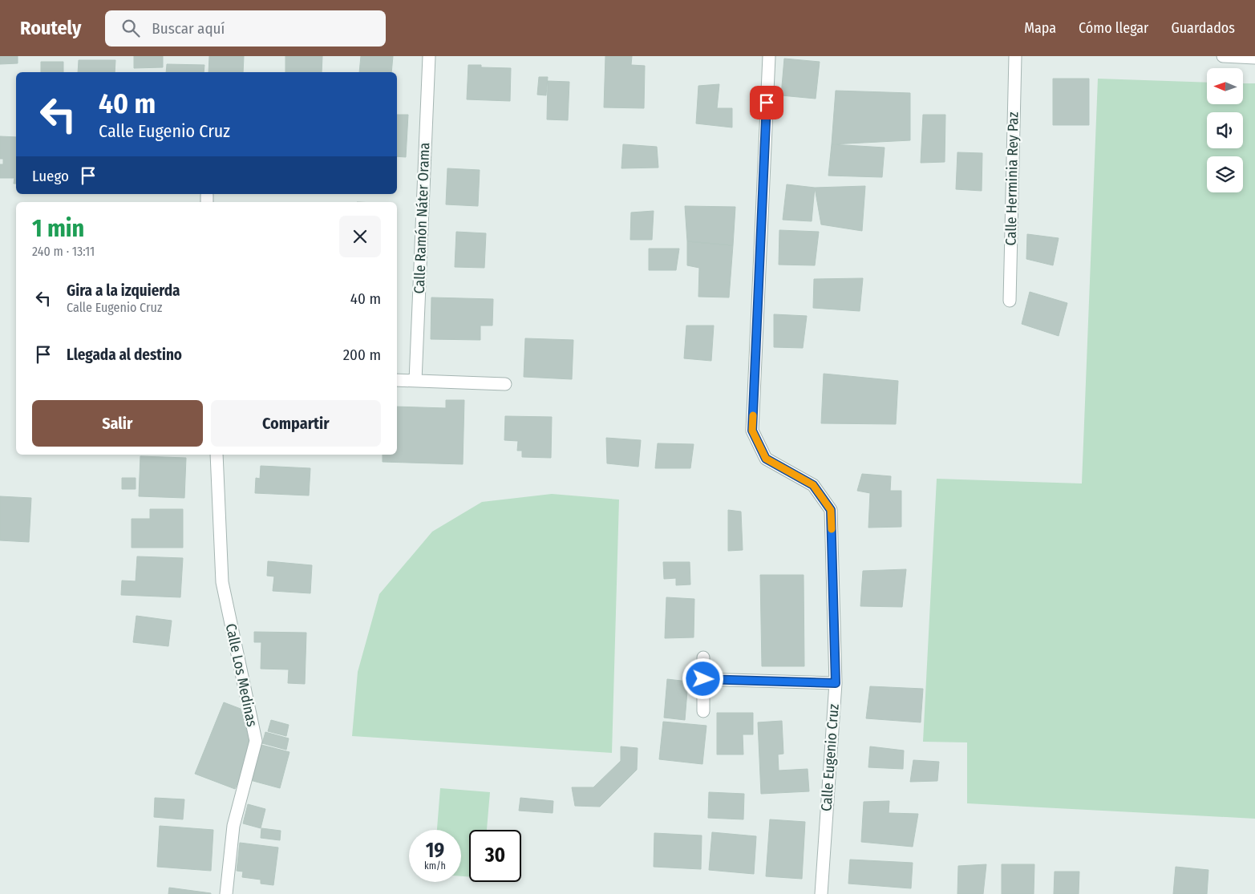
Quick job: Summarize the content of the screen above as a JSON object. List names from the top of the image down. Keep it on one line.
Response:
{"streets":{"street":["Calle Herminia Rey Paz","Calle Ramón Náter Orama","Calle Los Medinas","Calle Eugenio Cruz"]},"north":"left","page":{"header":"Routely","search":"Buscar aquí","nav":["Mapa","Cómo llegar","Guardados"],"turn":["40 m","Calle Eugenio Cruz"],"then":"Luego","heading":["1 min","240 m · 13:11"],"list":[{"name":"Gira a la izquierda","note":"Calle Eugenio Cruz","value":"40 m"},{"name":"Llegada al destino","value":"200 m"}],"buttons":["Salir","Compartir"],"speed":"19 km/h","limit":"30"}}
